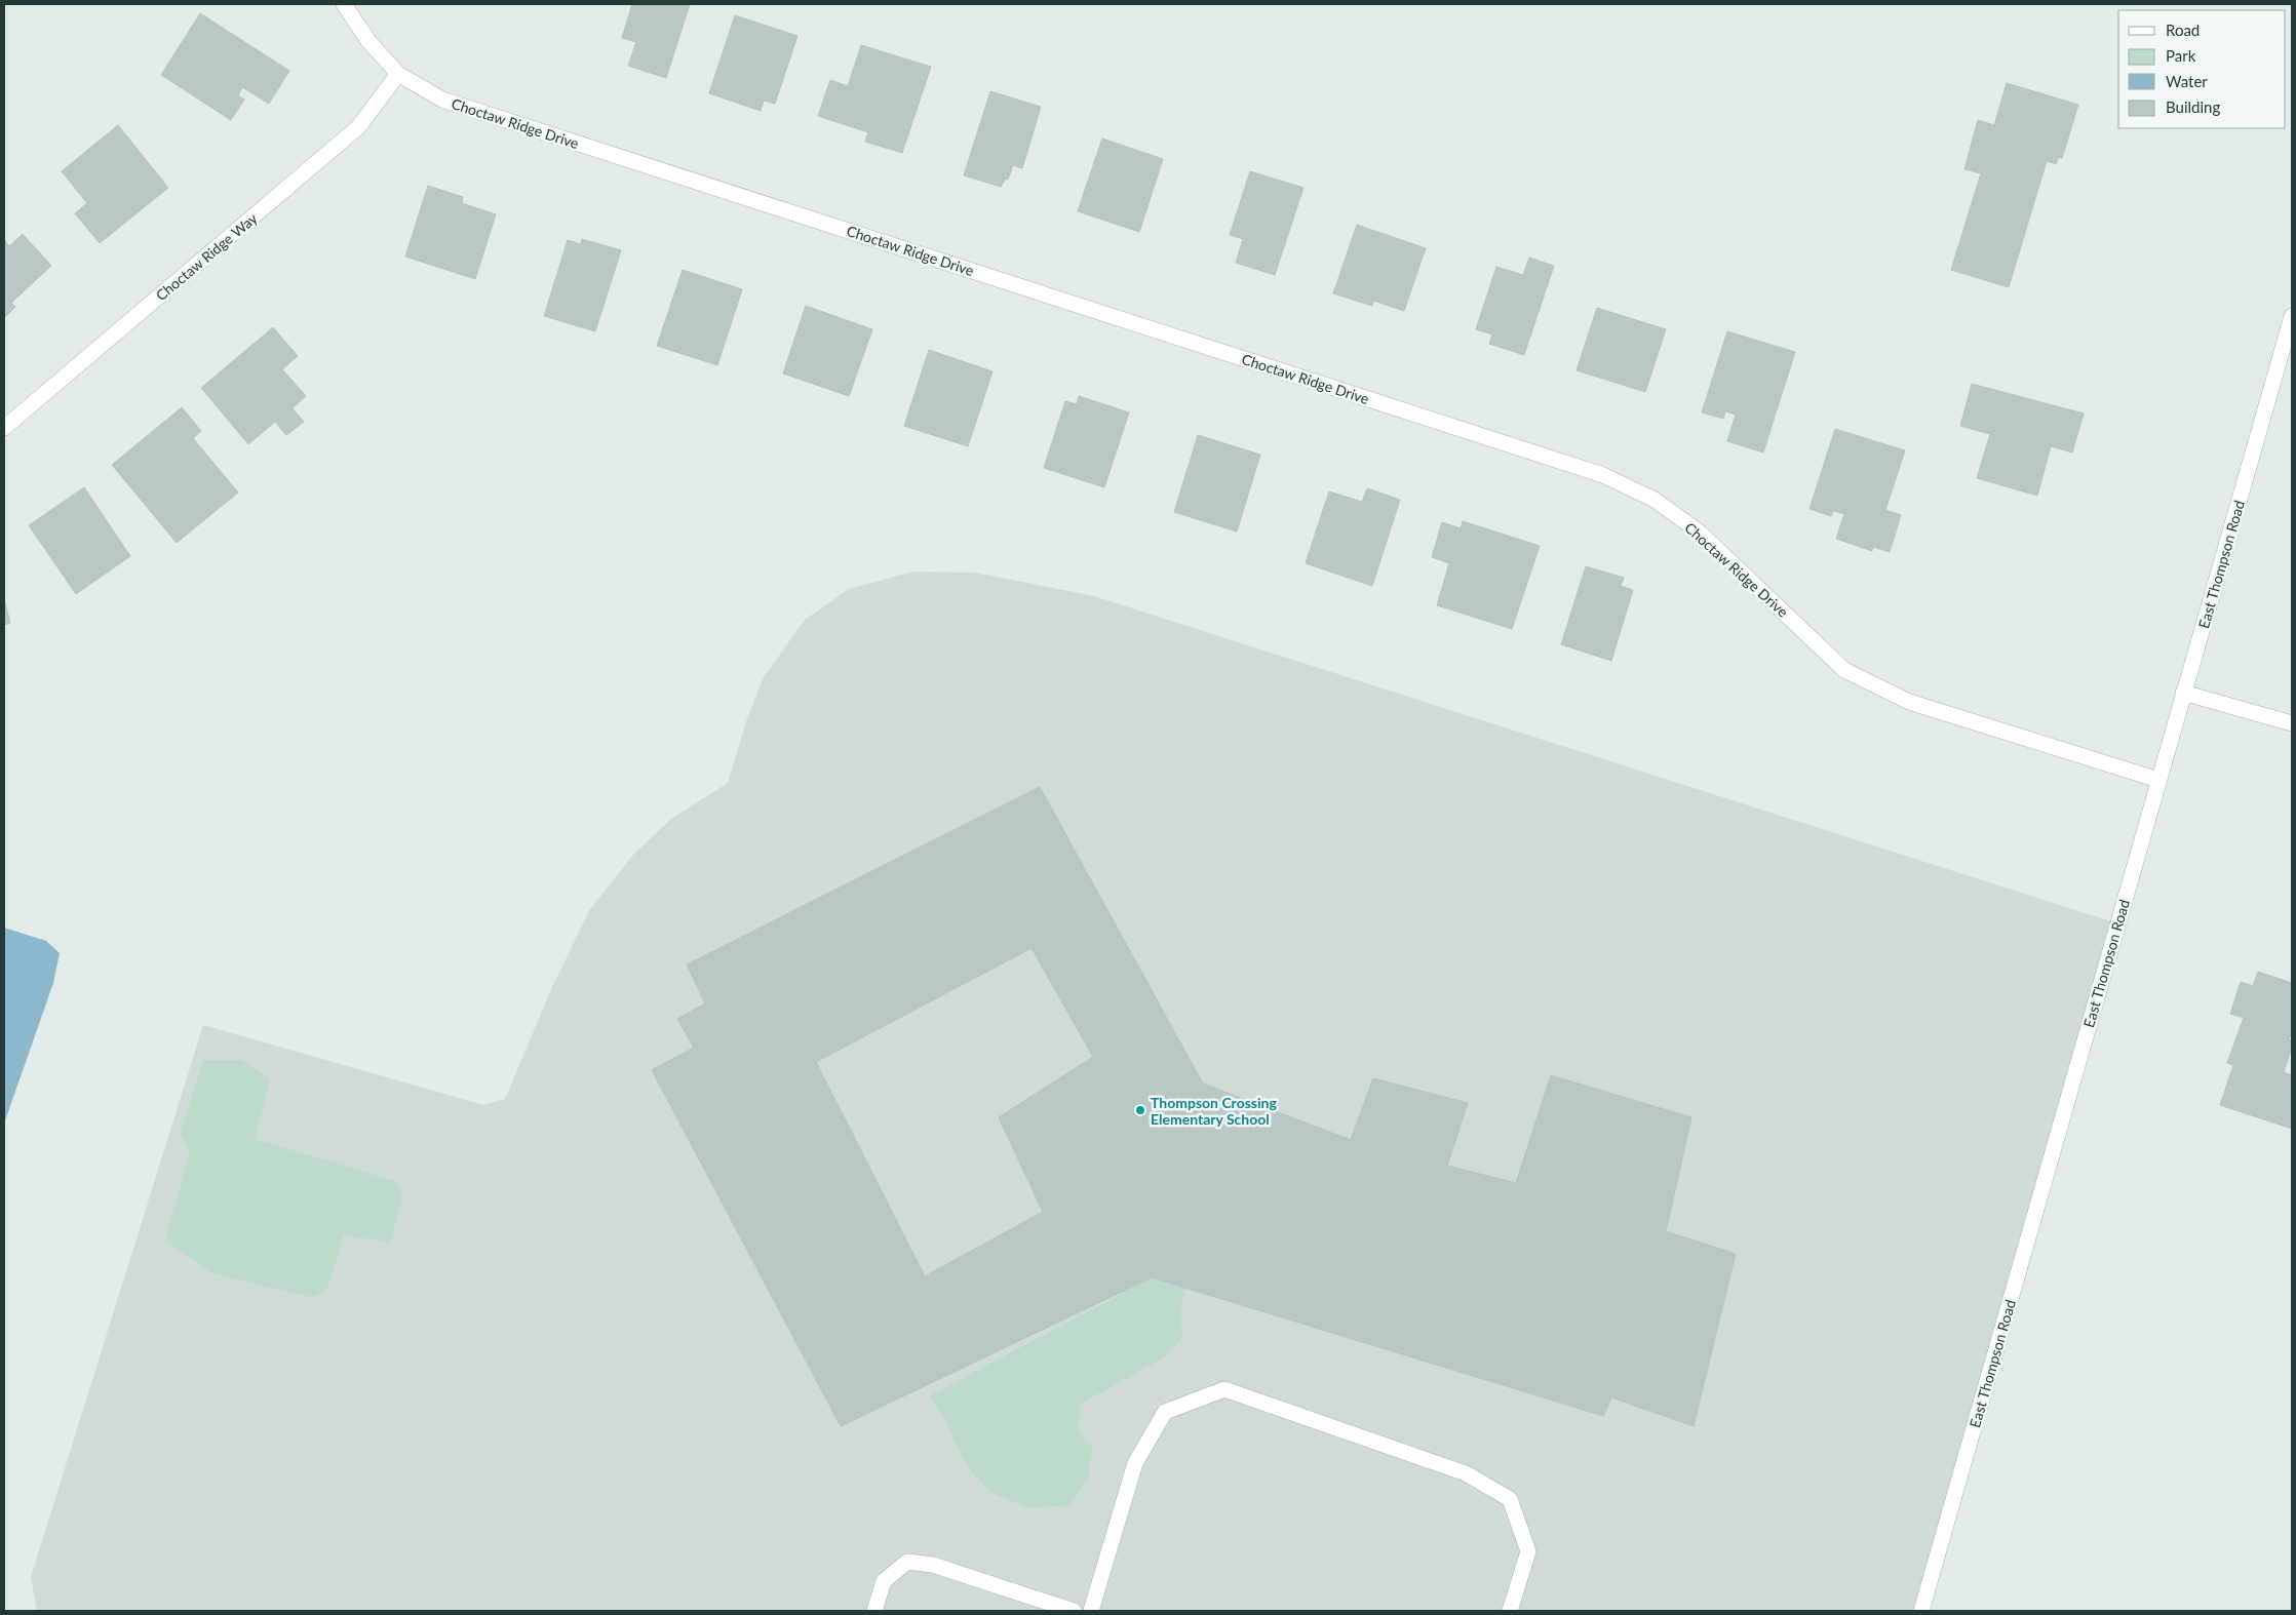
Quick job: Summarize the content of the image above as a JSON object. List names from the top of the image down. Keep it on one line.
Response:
{"streets":{"street":["Choctaw Ridge Drive","Choctaw Ridge Way","East Thompson Road"]},"crossings":[["Choctaw Ridge Drive","Choctaw Ridge Way"],["Choctaw Ridge Drive","East Thompson Road"]],"places":["Thompson Crossing Elementary School"],"legend":["Road","Park","Water","Building"]}
